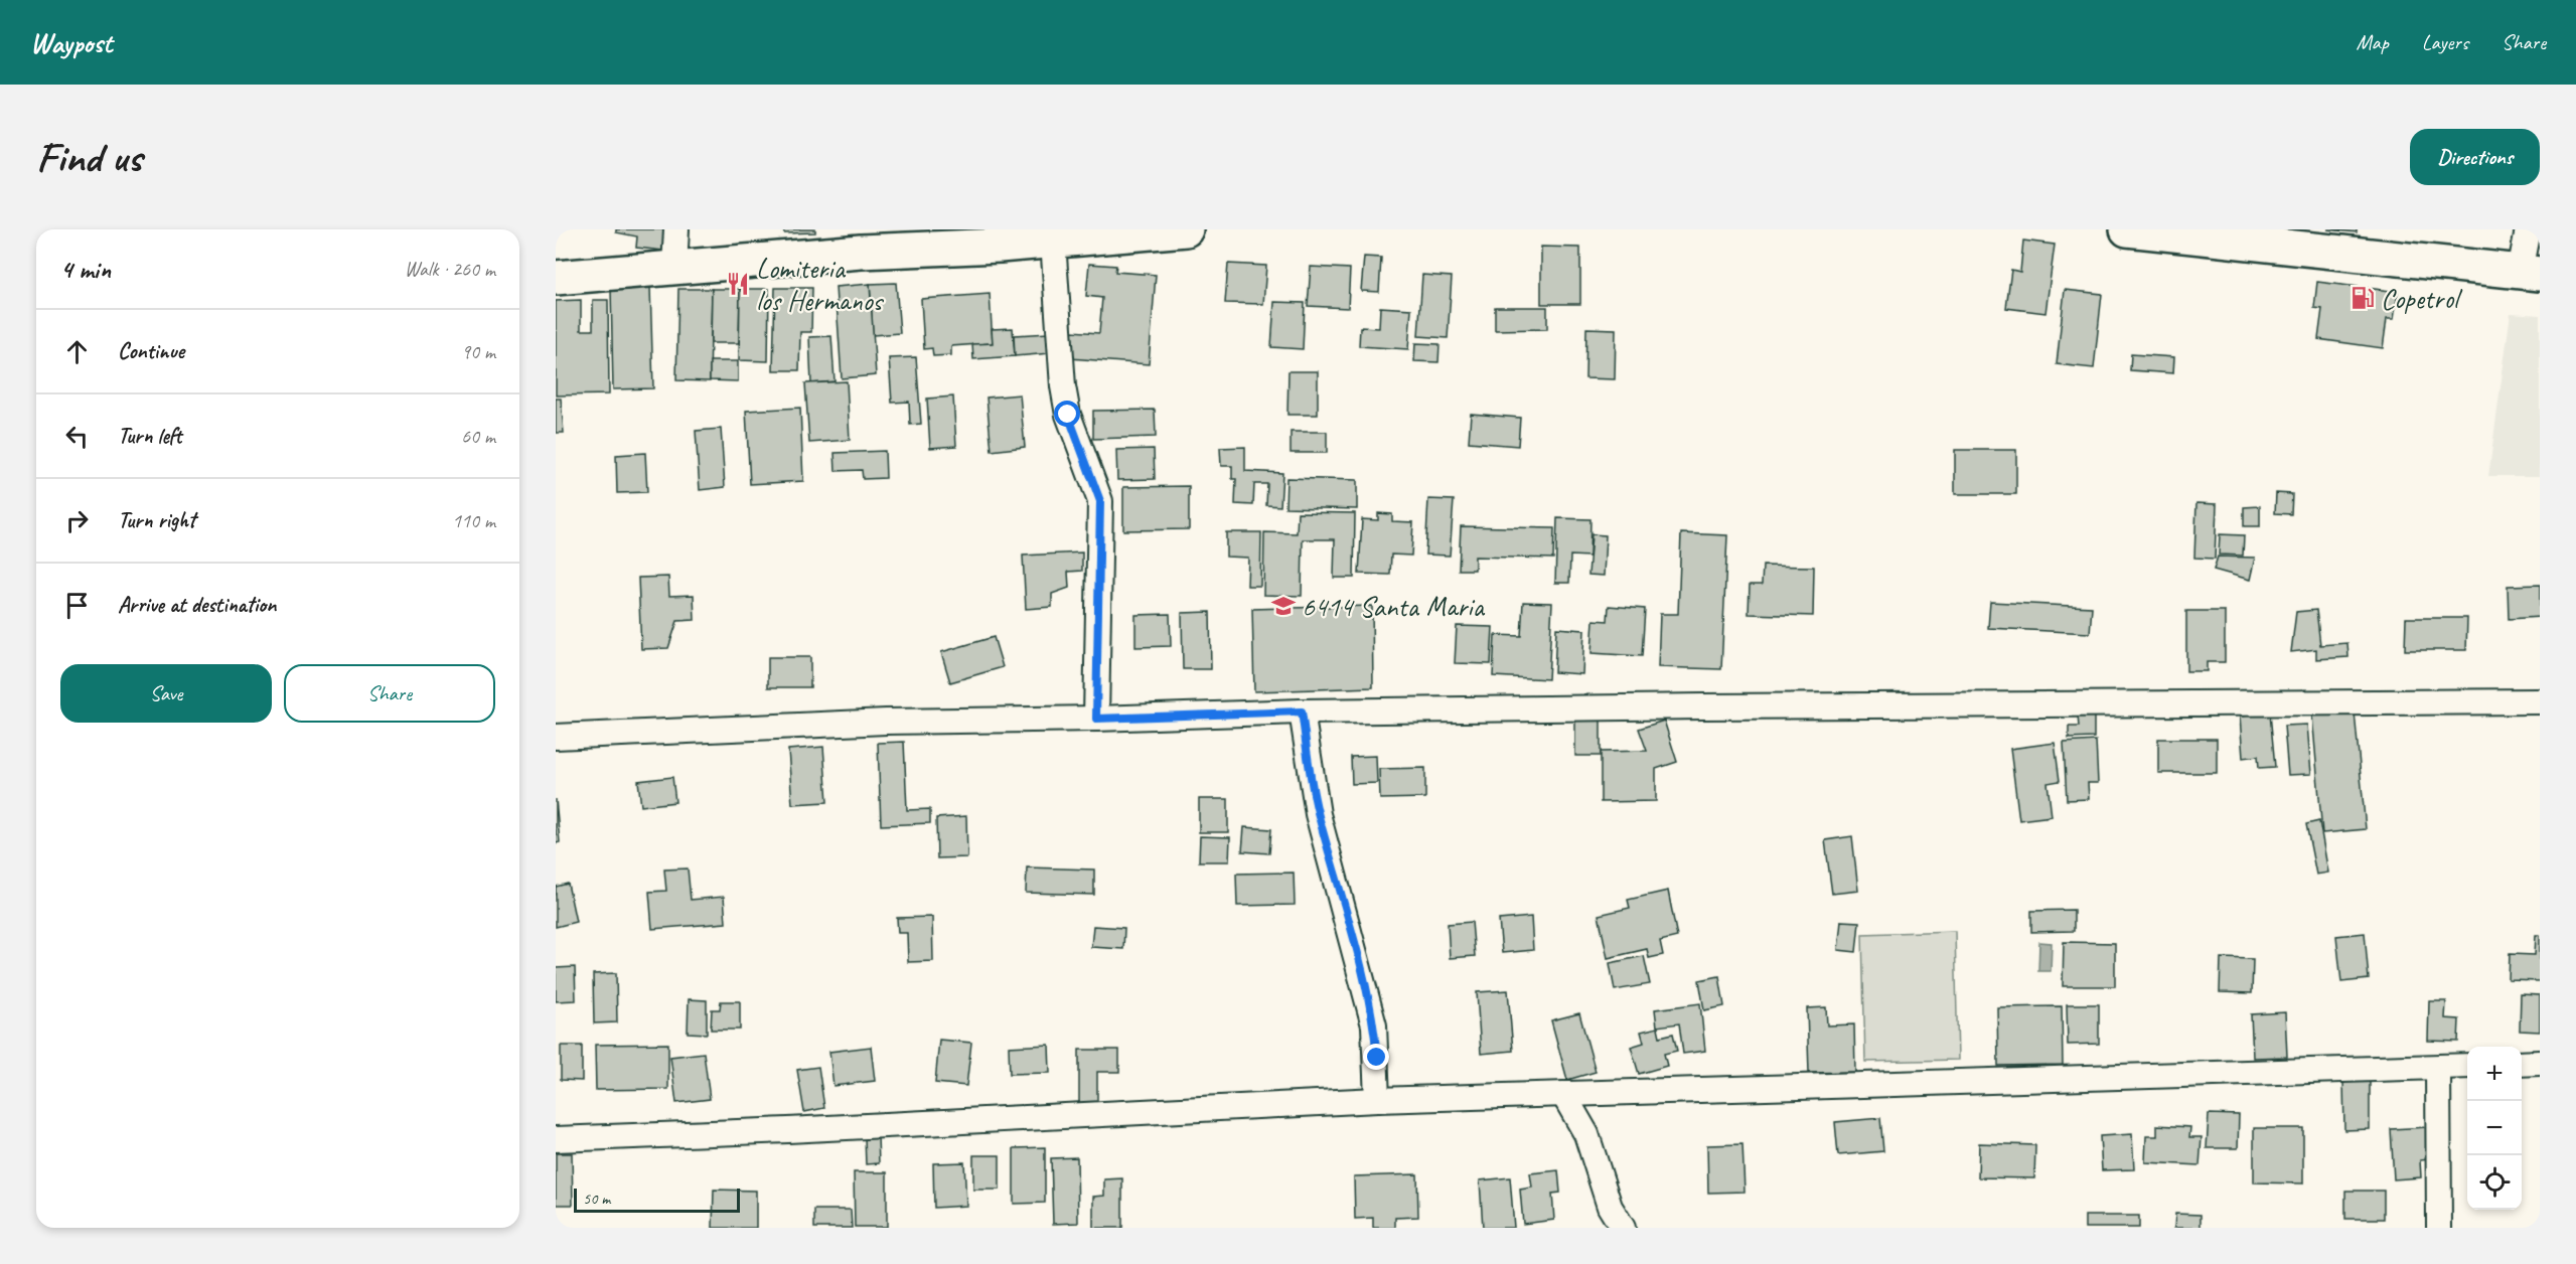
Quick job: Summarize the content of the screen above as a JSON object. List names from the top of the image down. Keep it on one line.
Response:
{"places":{"restaurant":["Lomiteria los Hermanos"],"fuel station":["Copetrol"],"school or university":["6414 Santa Maria"]},"scale_bar":"50 m","page":{"header":"Waypost","nav":["Map","Layers","Share"],"buttons":["Directions",["Save","Share"]],"title":"Find us","heading":["4 min","Walk · 260 m"],"list":[["Continue","90 m"],["Turn left","60 m"],["Turn right","110 m"],"Arrive at destination"],"map_buttons":["+","−"],"scale":"50 m"}}
